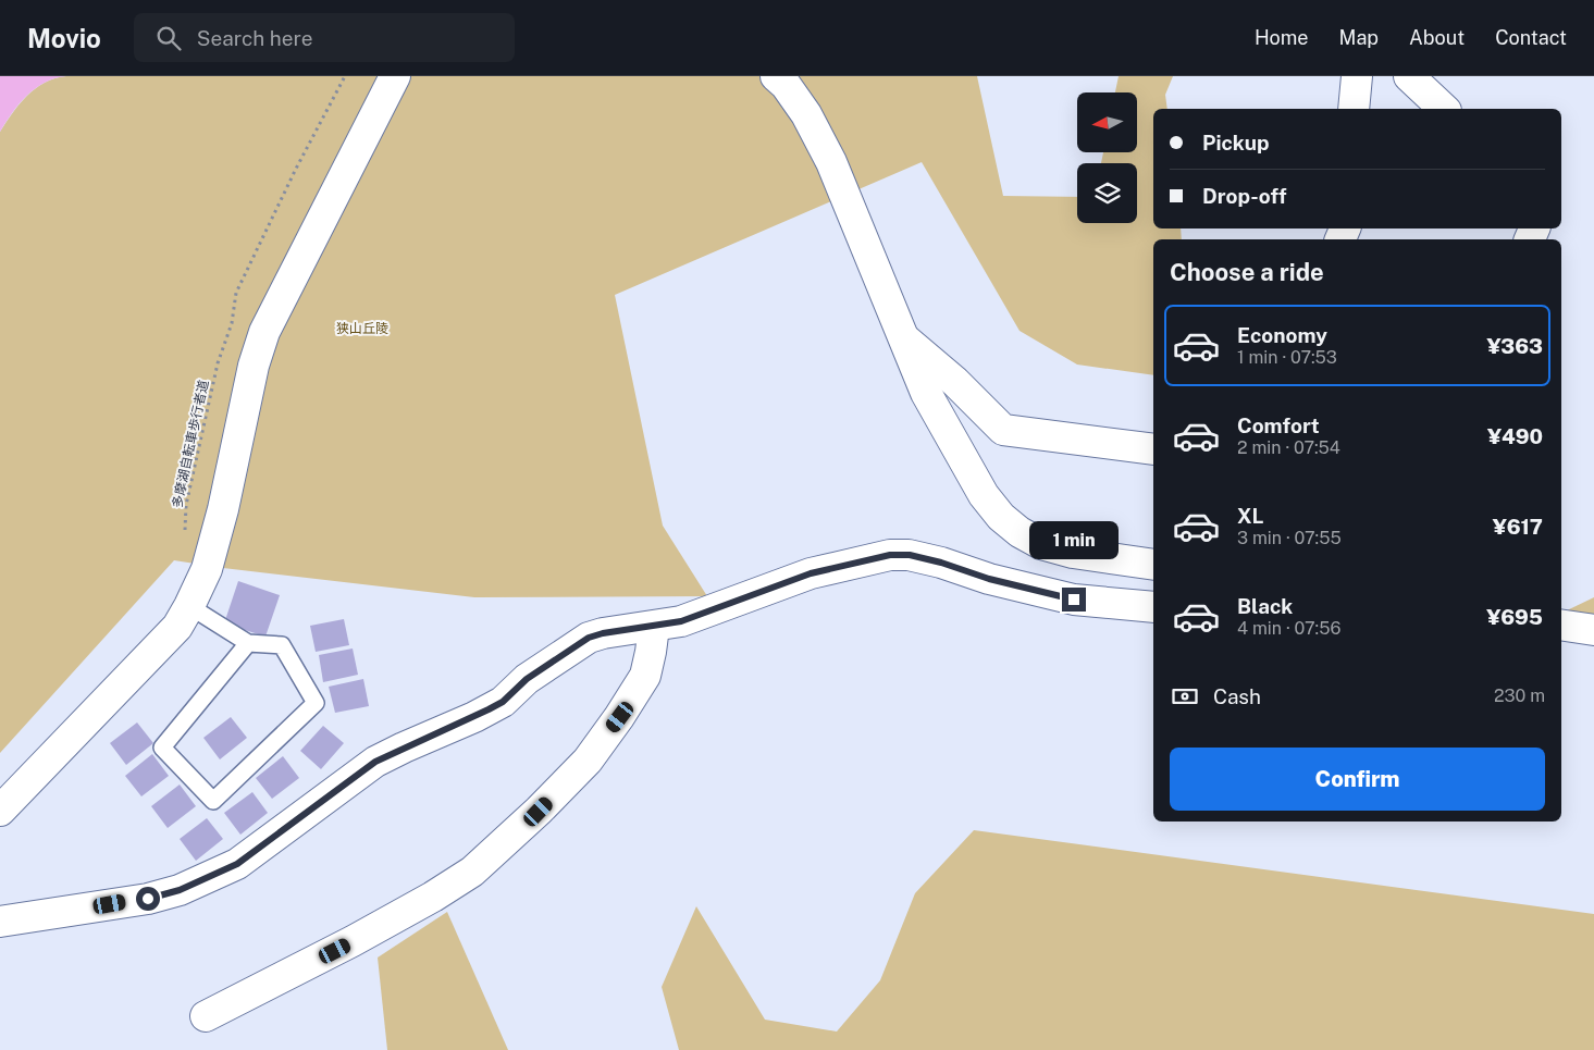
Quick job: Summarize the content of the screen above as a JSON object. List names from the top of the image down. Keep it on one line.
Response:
{"streets":{"path":["多摩湖自転車歩行者道"]},"parks":["狭山丘陵"],"north":"left","page":{"header":"Movio","search":"Search here","nav":["Home","Map","About","Contact"],"banner":["Pickup","Drop-off"],"heading":"Choose a ride","list":[{"name":"Economy","note":"1 min · 07:53","value":"¥363"},{"name":"Comfort","note":"2 min · 07:54","value":"¥490"},{"name":"XL","note":"3 min · 07:55","value":"¥617"},{"name":"Black","note":"4 min · 07:56","value":"¥695"}],"bubble":"1 min","pay":["Cash","230 m"],"buttons":"Confirm"}}
